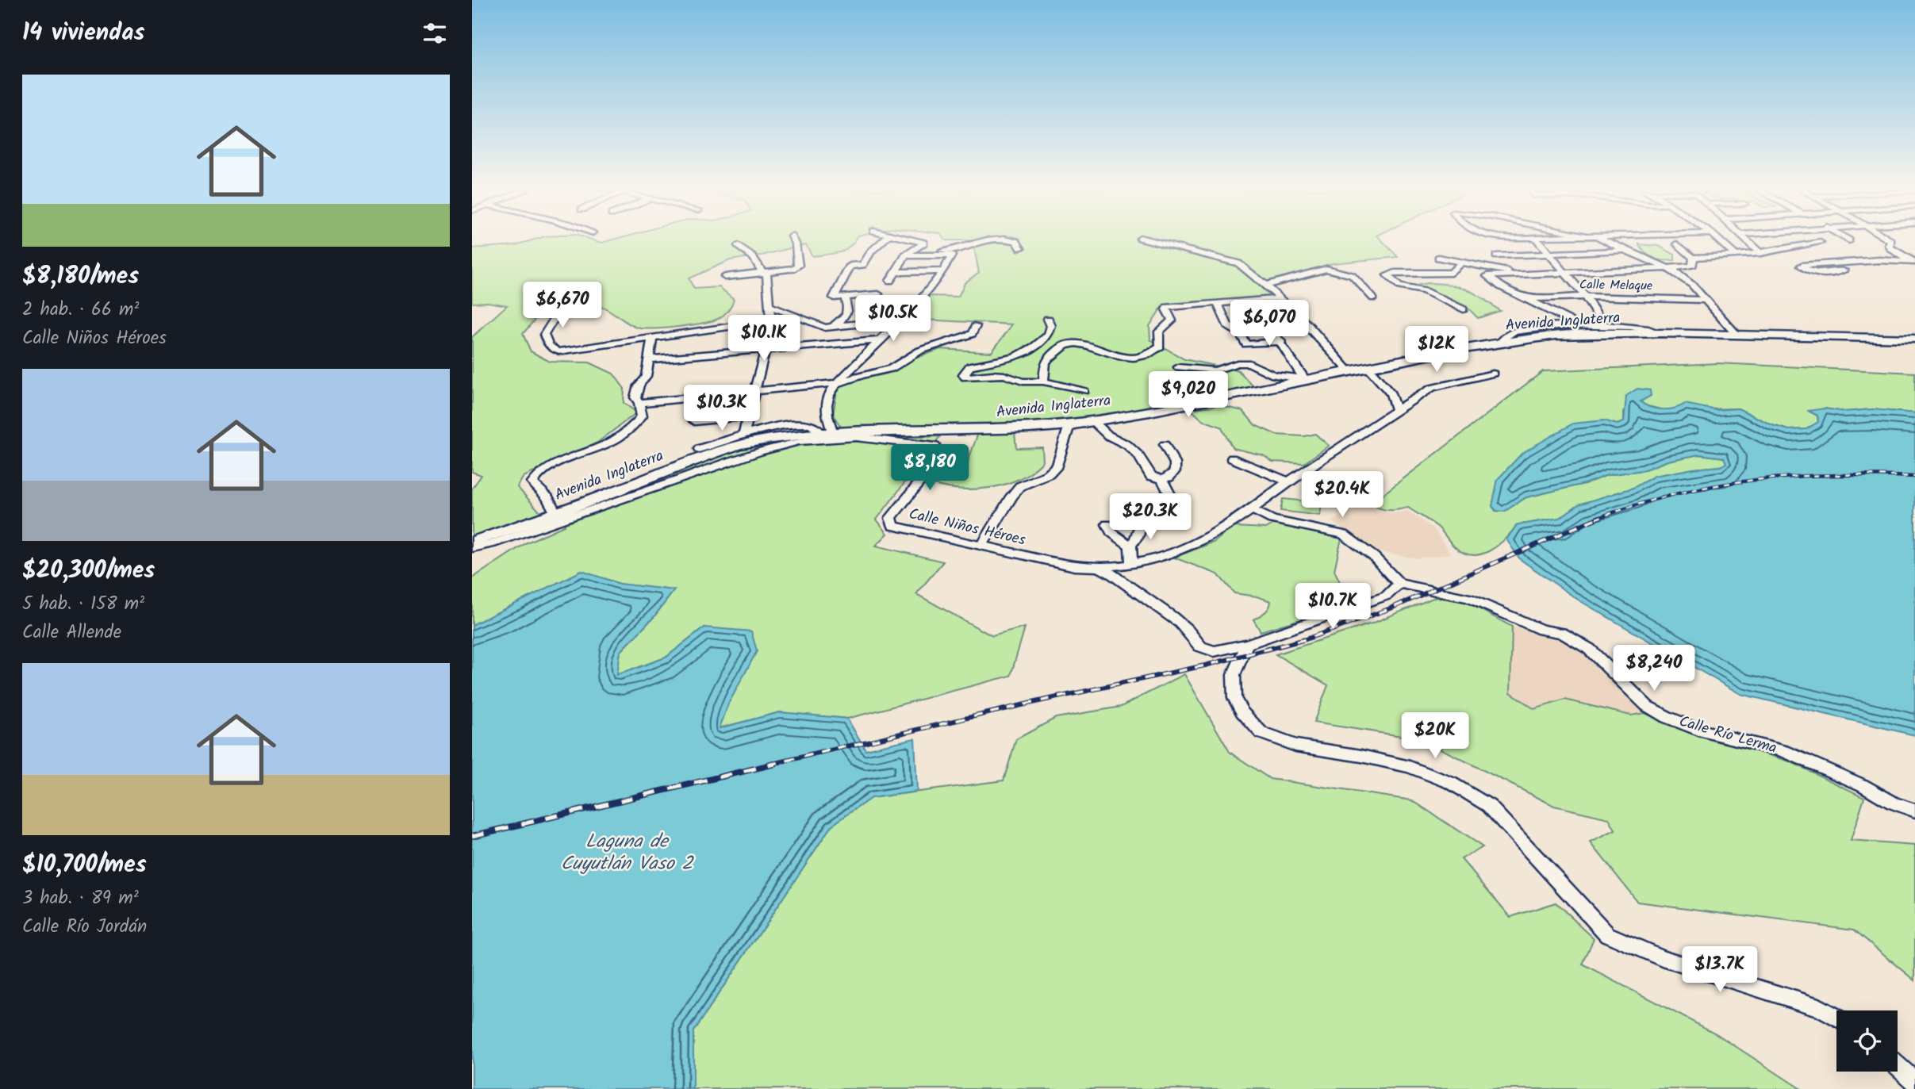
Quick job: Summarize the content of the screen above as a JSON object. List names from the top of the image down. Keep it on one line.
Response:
{"streets":{"main road":["Avenida Inglaterra"],"street":["Calle Melaque","Calle Niños Héroes","Calle Río Lerma"]},"crossings":[["Avenida Inglaterra","Calle Niños Héroes"]],"water":["Laguna de Cuyutlán Vaso 2"],"page":{"heading":"14 viviendas","list":[{"name":"$8,180/mes","note":"2 hab. · 66 m² · Calle Niños Héroes"},{"name":"$20,300/mes","note":"5 hab. · 158 m² · Calle Allende"},{"name":"$10,700/mes","note":"3 hab. · 89 m² · Calle Río Jordán"}],"price":["$6,670","$10.5K","$6,070","$10.1K","$12K","$9,020","$10.3K","$8,180","$20.4K","$20.3K","$10.7K","$8,240","$20K","$13.7K"]}}
